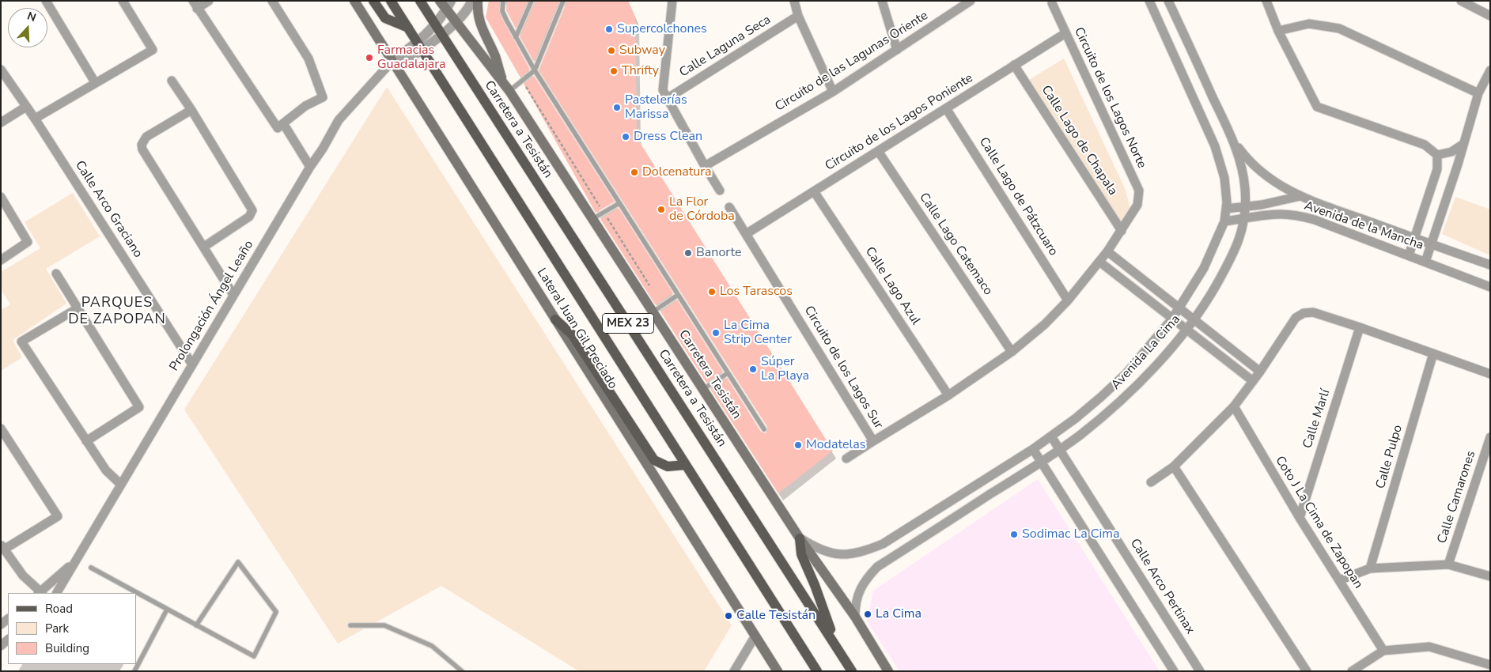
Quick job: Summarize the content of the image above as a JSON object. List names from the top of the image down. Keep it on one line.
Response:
{"streets":{"main road":["Carretera a Tesistán","MEX 23","Lateral Juan Gil Preciado","Carretera Tesistán"],"street":["Calle Laguna Seca","Circuito de las Lagunas Oriente","Circuito de los Lagos Norte","Circuito de los Lagos Poniente","Calle Lago de Chapala","Calle Lago de Pátzcuaro","Calle Arco Graciano","Avenida de la Mancha","Calle Lago Catemaco","Calle Lago Azul","Prolongación Ángel Leaño","Avenida La Cima","Circuito de los Lagos Sur","Calle Marlí","Calle Pulpo","Calle Camarones","Coto J La Cima de Zapopan","Calle Arco Pertinax"]},"crossings":[["Circuito de los Lagos Norte","Circuito de los Lagos Poniente"],["Circuito de los Lagos Norte","Calle Lago de Chapala"],["Circuito de los Lagos Poniente","Calle Lago de Chapala"],["Circuito de los Lagos Poniente","Calle Lago de Pátzcuaro"],["Circuito de los Lagos Poniente","Calle Lago Catemaco"],["Circuito de los Lagos Poniente","Calle Lago Azul"],["Circuito de los Lagos Poniente","Circuito de los Lagos Sur"],["Carretera a Tesistán","Prolongación Ángel Leaño"],["Calle Arco Graciano","Prolongación Ángel Leaño"],["Avenida de la Mancha","Avenida La Cima"],["Prolongación Ángel Leaño","MEX 23"],["Prolongación Ángel Leaño","Lateral Juan Gil Preciado"],["Avenida La Cima","Carretera Tesistán"],["Avenida La Cima","Calle Arco Pertinax"],["Calle Marlí","Coto J La Cima de Zapopan"]],"districts":["PARQUES DE ZAPOPAN"],"places":["Supercolchones","Subway","Farmacias Guadalajara","Thrifty","Pastelerías Marissa","Dress Clean","Dolcenatura","La Flor de Córdoba","Banorte","Los Tarascos","La Cima Strip Center","Súper La Playa","Modatelas","Sodimac La Cima","La Cima","Calle Tesistán"],"legend":["Road","Park","Building"],"north":"top"}
